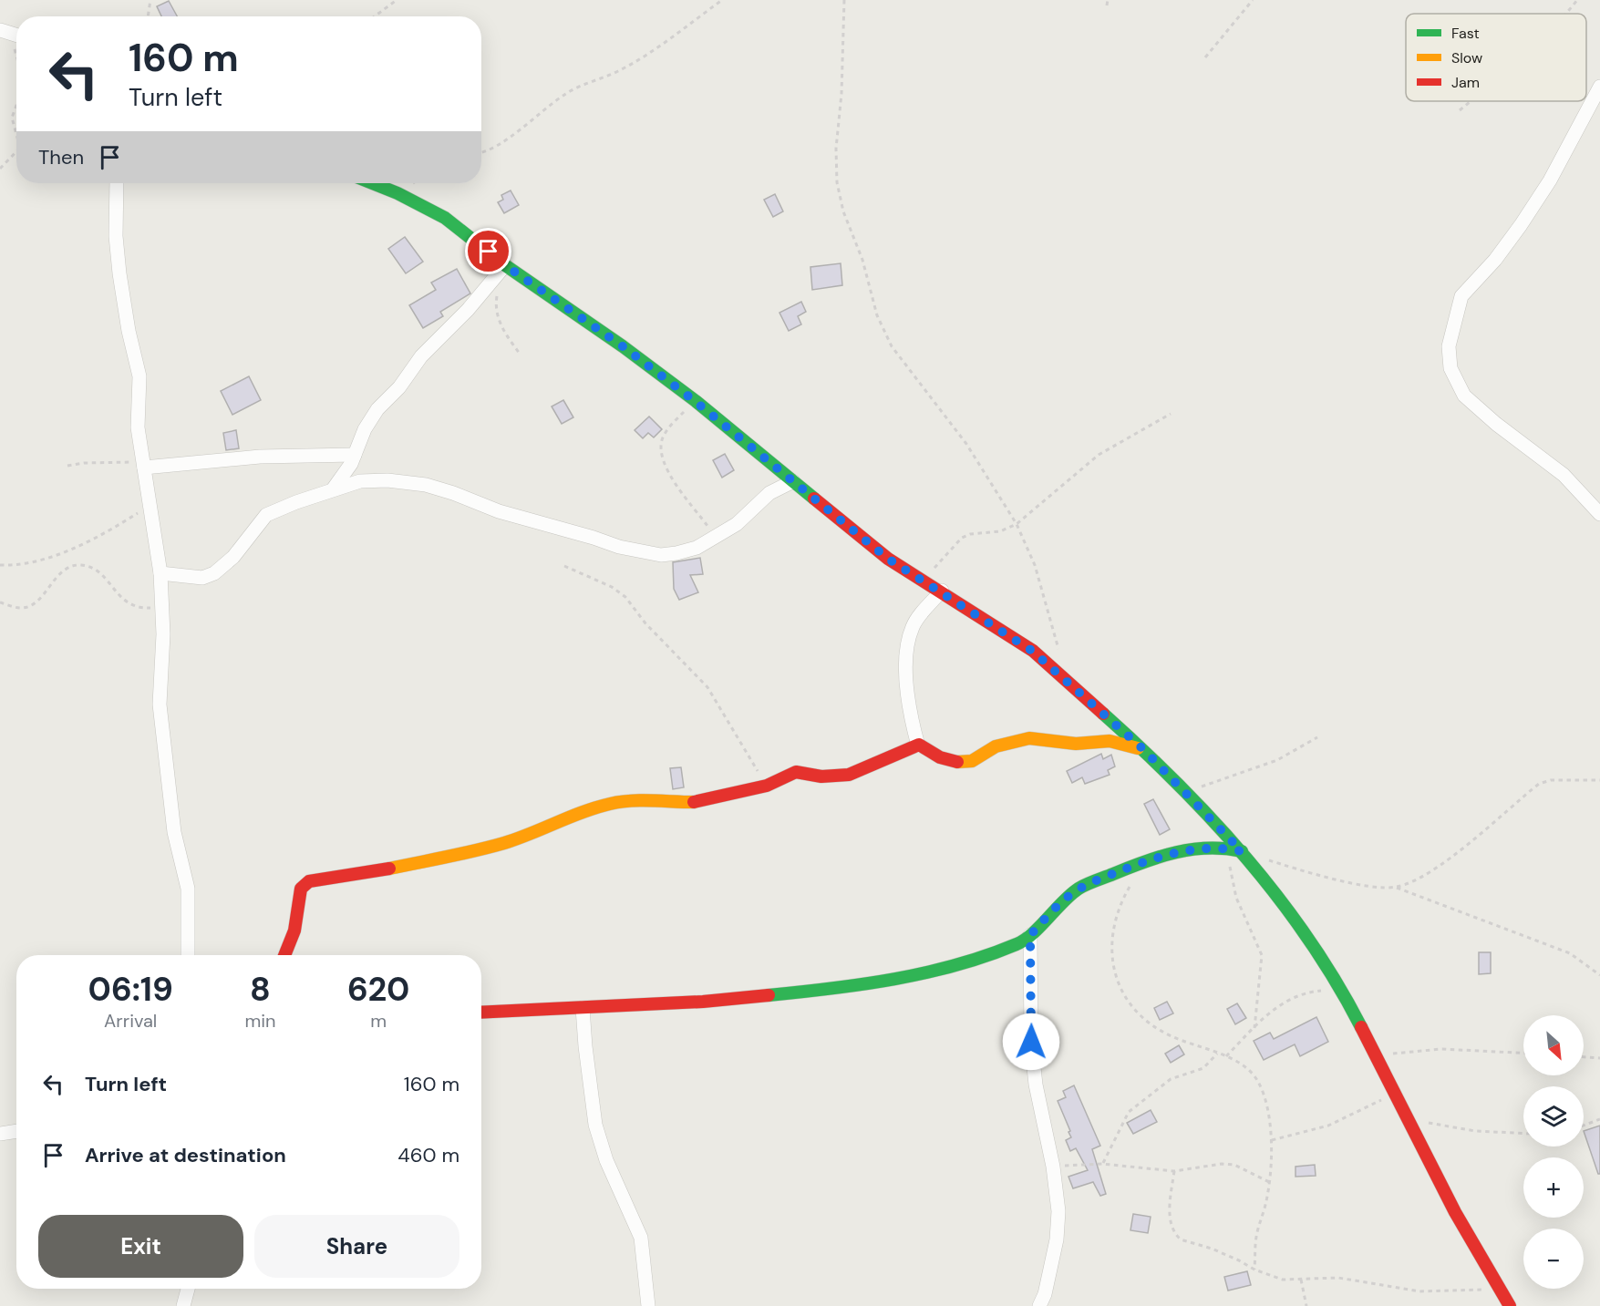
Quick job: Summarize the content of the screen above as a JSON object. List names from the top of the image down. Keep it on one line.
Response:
{"legend":["Fast","Slow","Jam"],"north":"bottom right","page":{"turn":["160 m","Turn left"],"then":"Then","eta":["06:19","Arrival","8","min","620","m"],"map_buttons":["+","−"],"list":[{"name":"Turn left","value":"160 m"},{"name":"Arrive at destination","value":"460 m"}],"buttons":["Exit","Share"]}}
